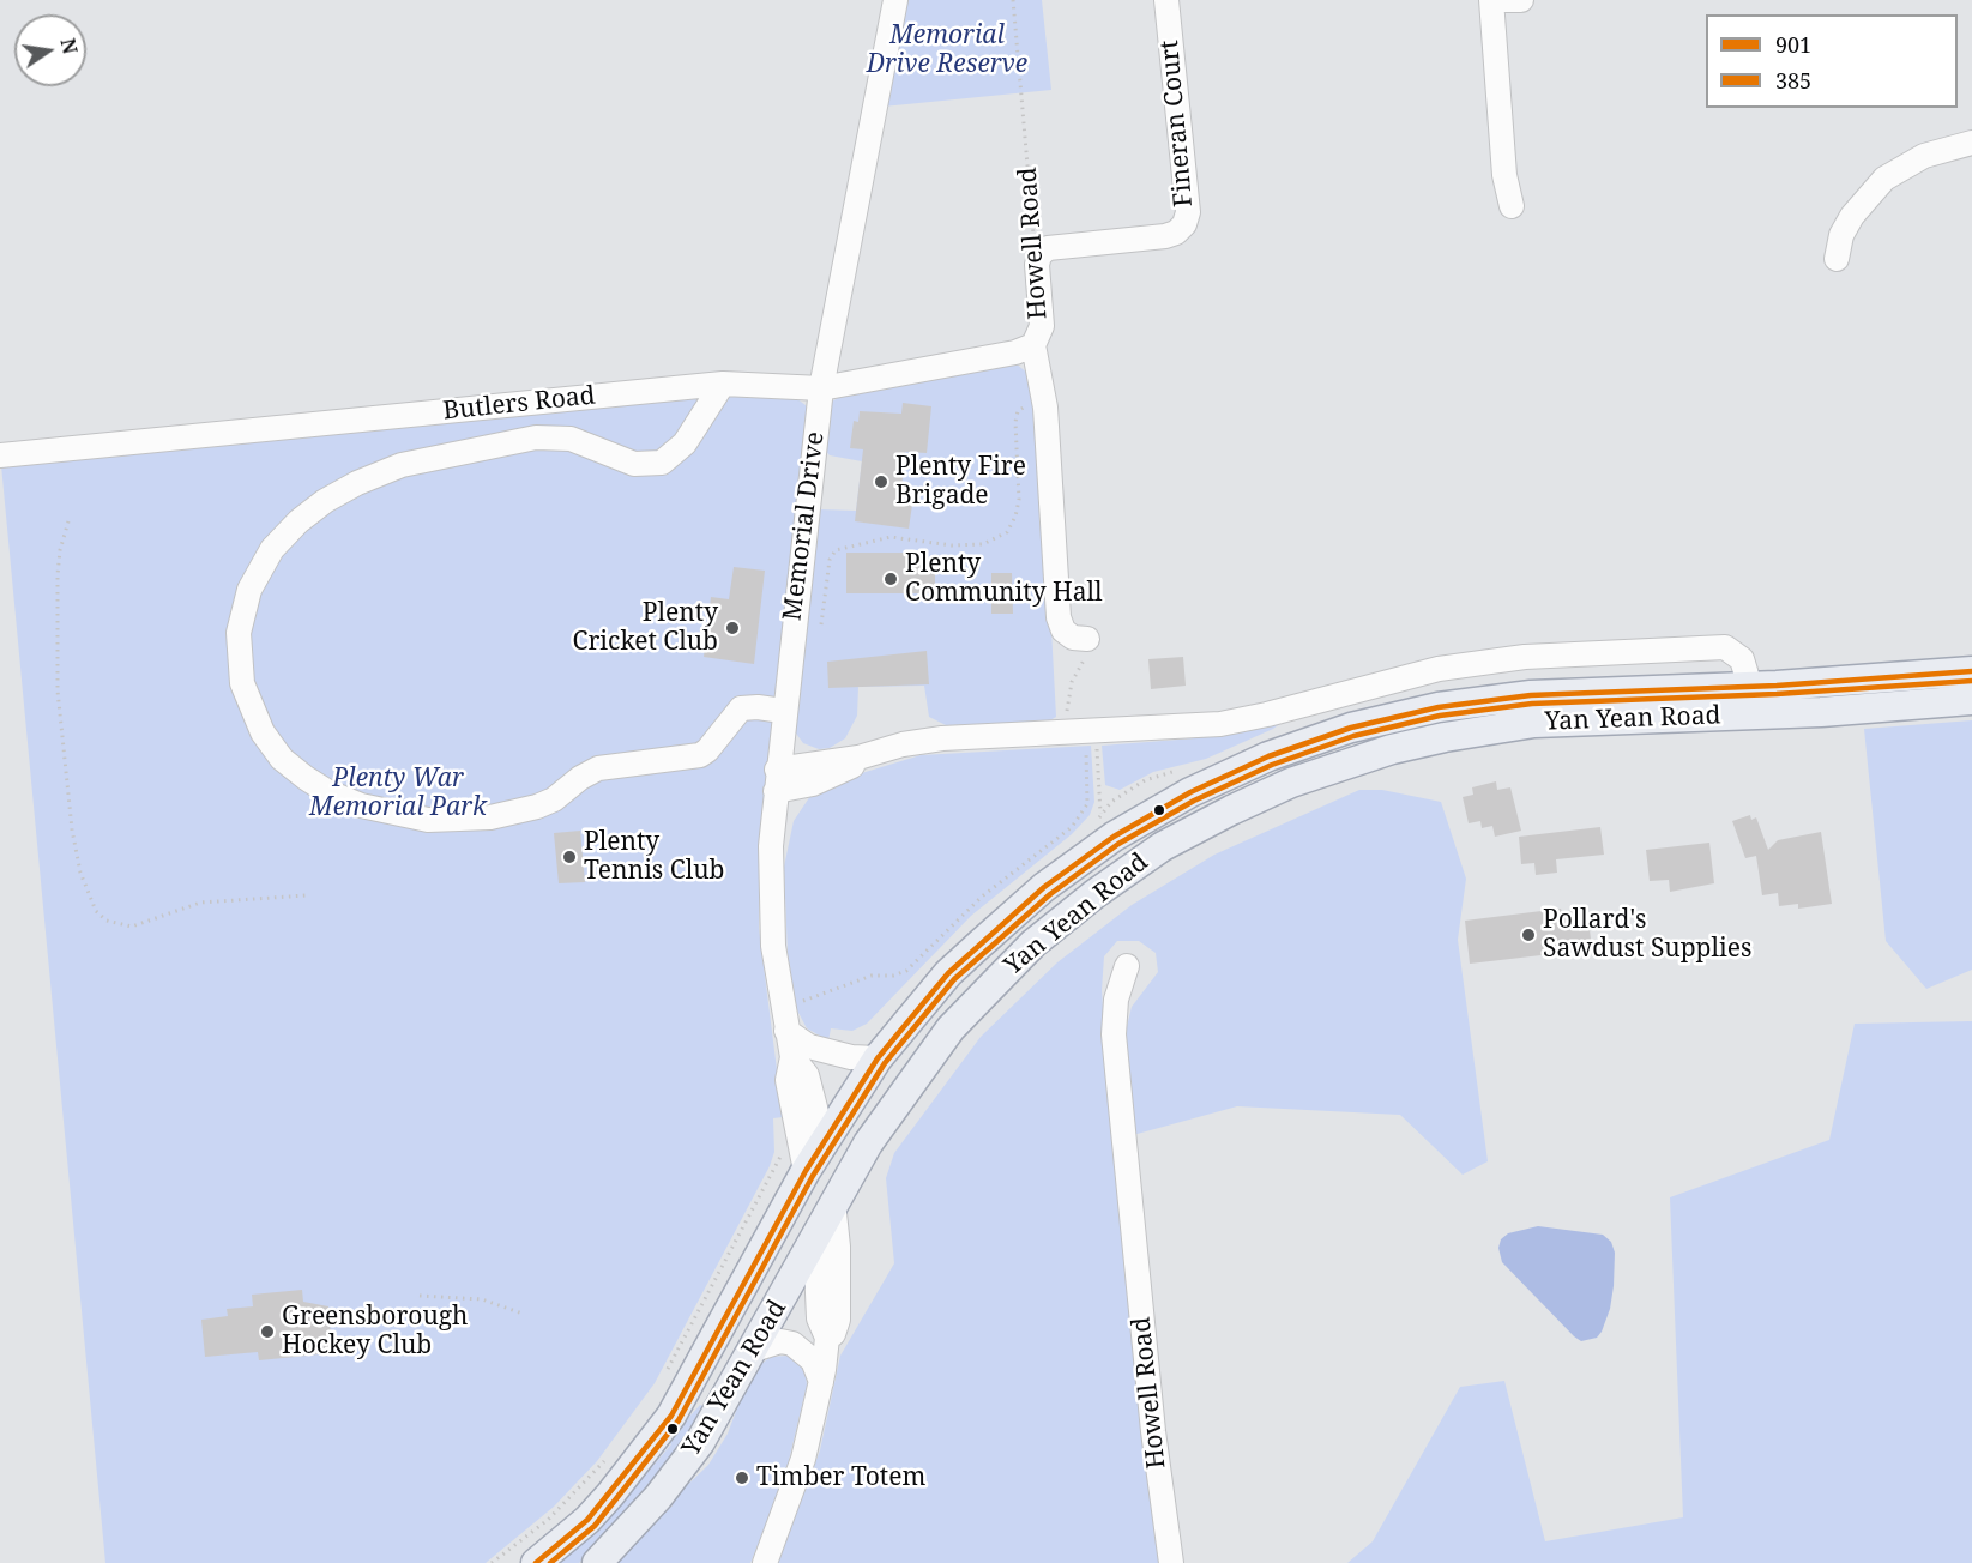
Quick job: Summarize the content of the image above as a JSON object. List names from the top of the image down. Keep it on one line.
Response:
{"streets":{"main road":["Memorial Drive","Yan Yean Road"],"street":["Fineran Court","Howell Road","Butlers Road"]},"crossings":[["Fineran Court","Howell Road"],["Howell Road","Butlers Road"],["Butlers Road","Memorial Drive"],["Memorial Drive","Yan Yean Road"]],"parks":["Memorial Drive Reserve","Plenty War Memorial Park"],"places":["Plenty Fire Brigade","Plenty Community Hall","Plenty Cricket Club","Plenty Tennis Club","Pollard's Sawdust Supplies","Greensborough Hockey Club","Timber Totem"],"lines":["transit line 901","transit line 385"],"legend":["901","385"],"north":"right"}
